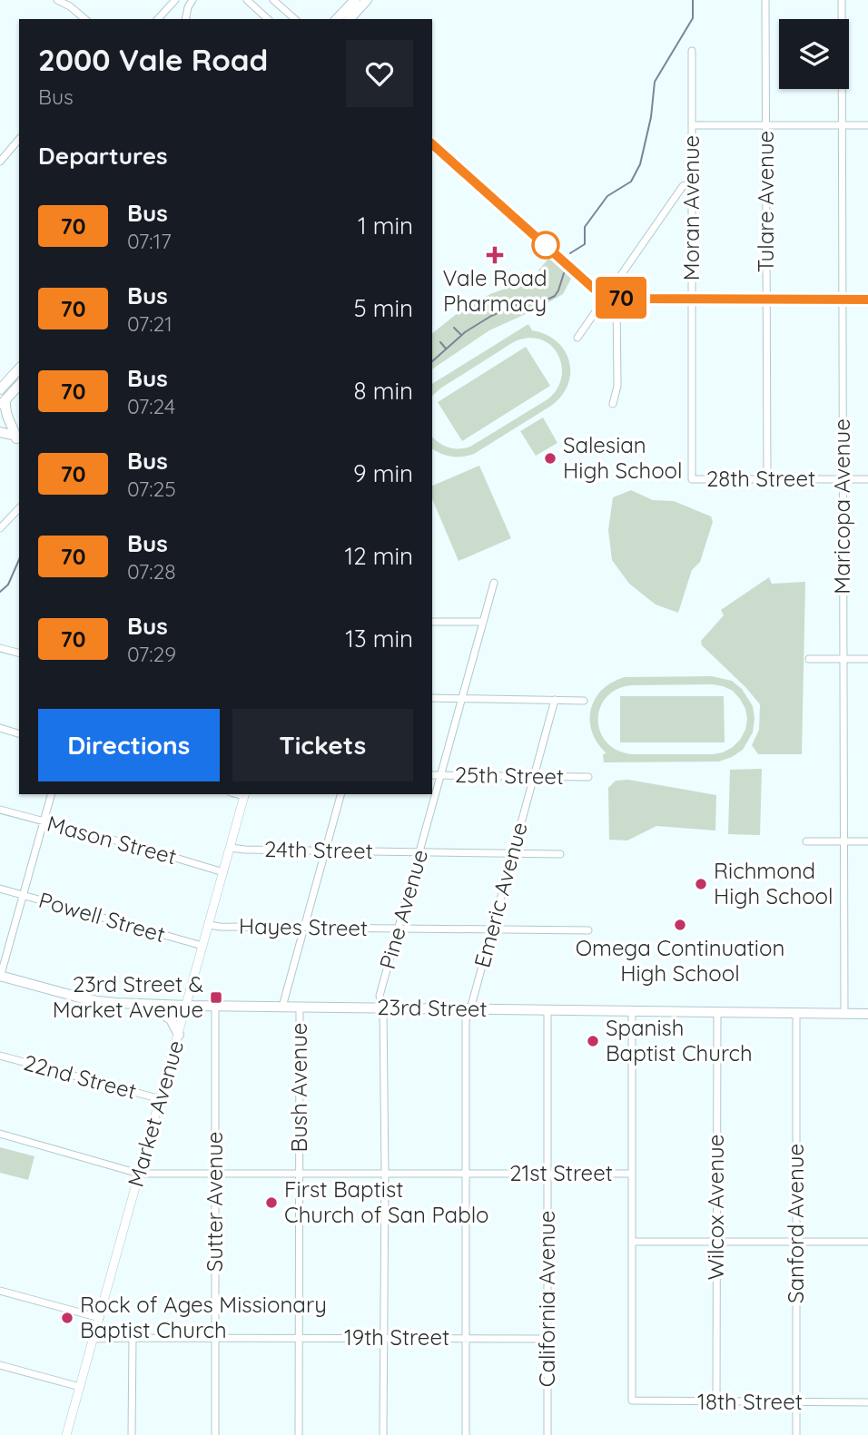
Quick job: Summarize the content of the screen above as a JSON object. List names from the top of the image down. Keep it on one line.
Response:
{"streets":{"main road":["23rd Street"],"street":["Tulare Avenue","Moran Avenue","28th Street","Maricopa Avenue","25th Street","Mason Street","24th Street","Emeric Avenue","Pine Avenue","Powell Street","Hayes Street","22nd Street","Bush Avenue","Market Avenue","21st Street","Sutter Avenue","Wilcox Avenue","Sanford Avenue","California Avenue","19th Street","18th Street"]},"crossings":[["Tulare Avenue","28th Street"],["Moran Avenue","28th Street"],["28th Street","Maricopa Avenue"],["Maricopa Avenue","23rd Street"],["25th Street","Emeric Avenue"],["25th Street","Pine Avenue"],["Mason Street","Market Avenue"],["24th Street","Emeric Avenue"],["24th Street","Pine Avenue"],["24th Street","Bush Avenue"],["24th Street","Market Avenue"],["Emeric Avenue","Hayes Street"],["Emeric Avenue","23rd Street"],["Emeric Avenue","21st Street"],["Emeric Avenue","19th Street"],["Pine Avenue","Hayes Street"],["Pine Avenue","23rd Street"],["Pine Avenue","21st Street"],["Pine Avenue","19th Street"],["Powell Street","Market Avenue"],["Hayes Street","Bush Avenue"],["Hayes Street","Market Avenue"],["23rd Street","Bush Avenue"],["23rd Street","Market Avenue"],["23rd Street","Sutter Avenue"],["23rd Street","Wilcox Avenue"],["23rd Street","Sanford Avenue"],["23rd Street","California Avenue"],["22nd Street","Market Avenue"],["Bush Avenue","21st Street"],["Bush Avenue","19th Street"],["Market Avenue","21st Street"],["Market Avenue","19th Street"],["21st Street","Sutter Avenue"],["21st Street","California Avenue"],["Sutter Avenue","19th Street"],["Wilcox Avenue","18th Street"],["Sanford Avenue","18th Street"],["California Avenue","19th Street"]],"places":{"health":["Vale Road Pharmacy"],"other":["Salesian High School","Richmond High School","Omega Continuation High School","Spanish Baptist Church","First Baptist Church of San Pablo","Rock of Ages Missionary Baptist Church"],"transit":["23rd Street & Market Avenue"]},"lines":["bus line 70"],"page":{"on_map":"70","heading":[["2000 Vale Road","Bus"],"Departures"],"list":[{"mark":"70","name":"Bus","note":"07:17","value":"1 min"},{"mark":"70","name":"Bus","note":"07:21","value":"5 min"},{"mark":"70","name":"Bus","note":"07:24","value":"8 min"},{"mark":"70","name":"Bus","note":"07:25","value":"9 min"},{"mark":"70","name":"Bus","note":"07:28","value":"12 min"},{"mark":"70","name":"Bus","note":"07:29","value":"13 min"}],"buttons":["Directions","Tickets"]}}
